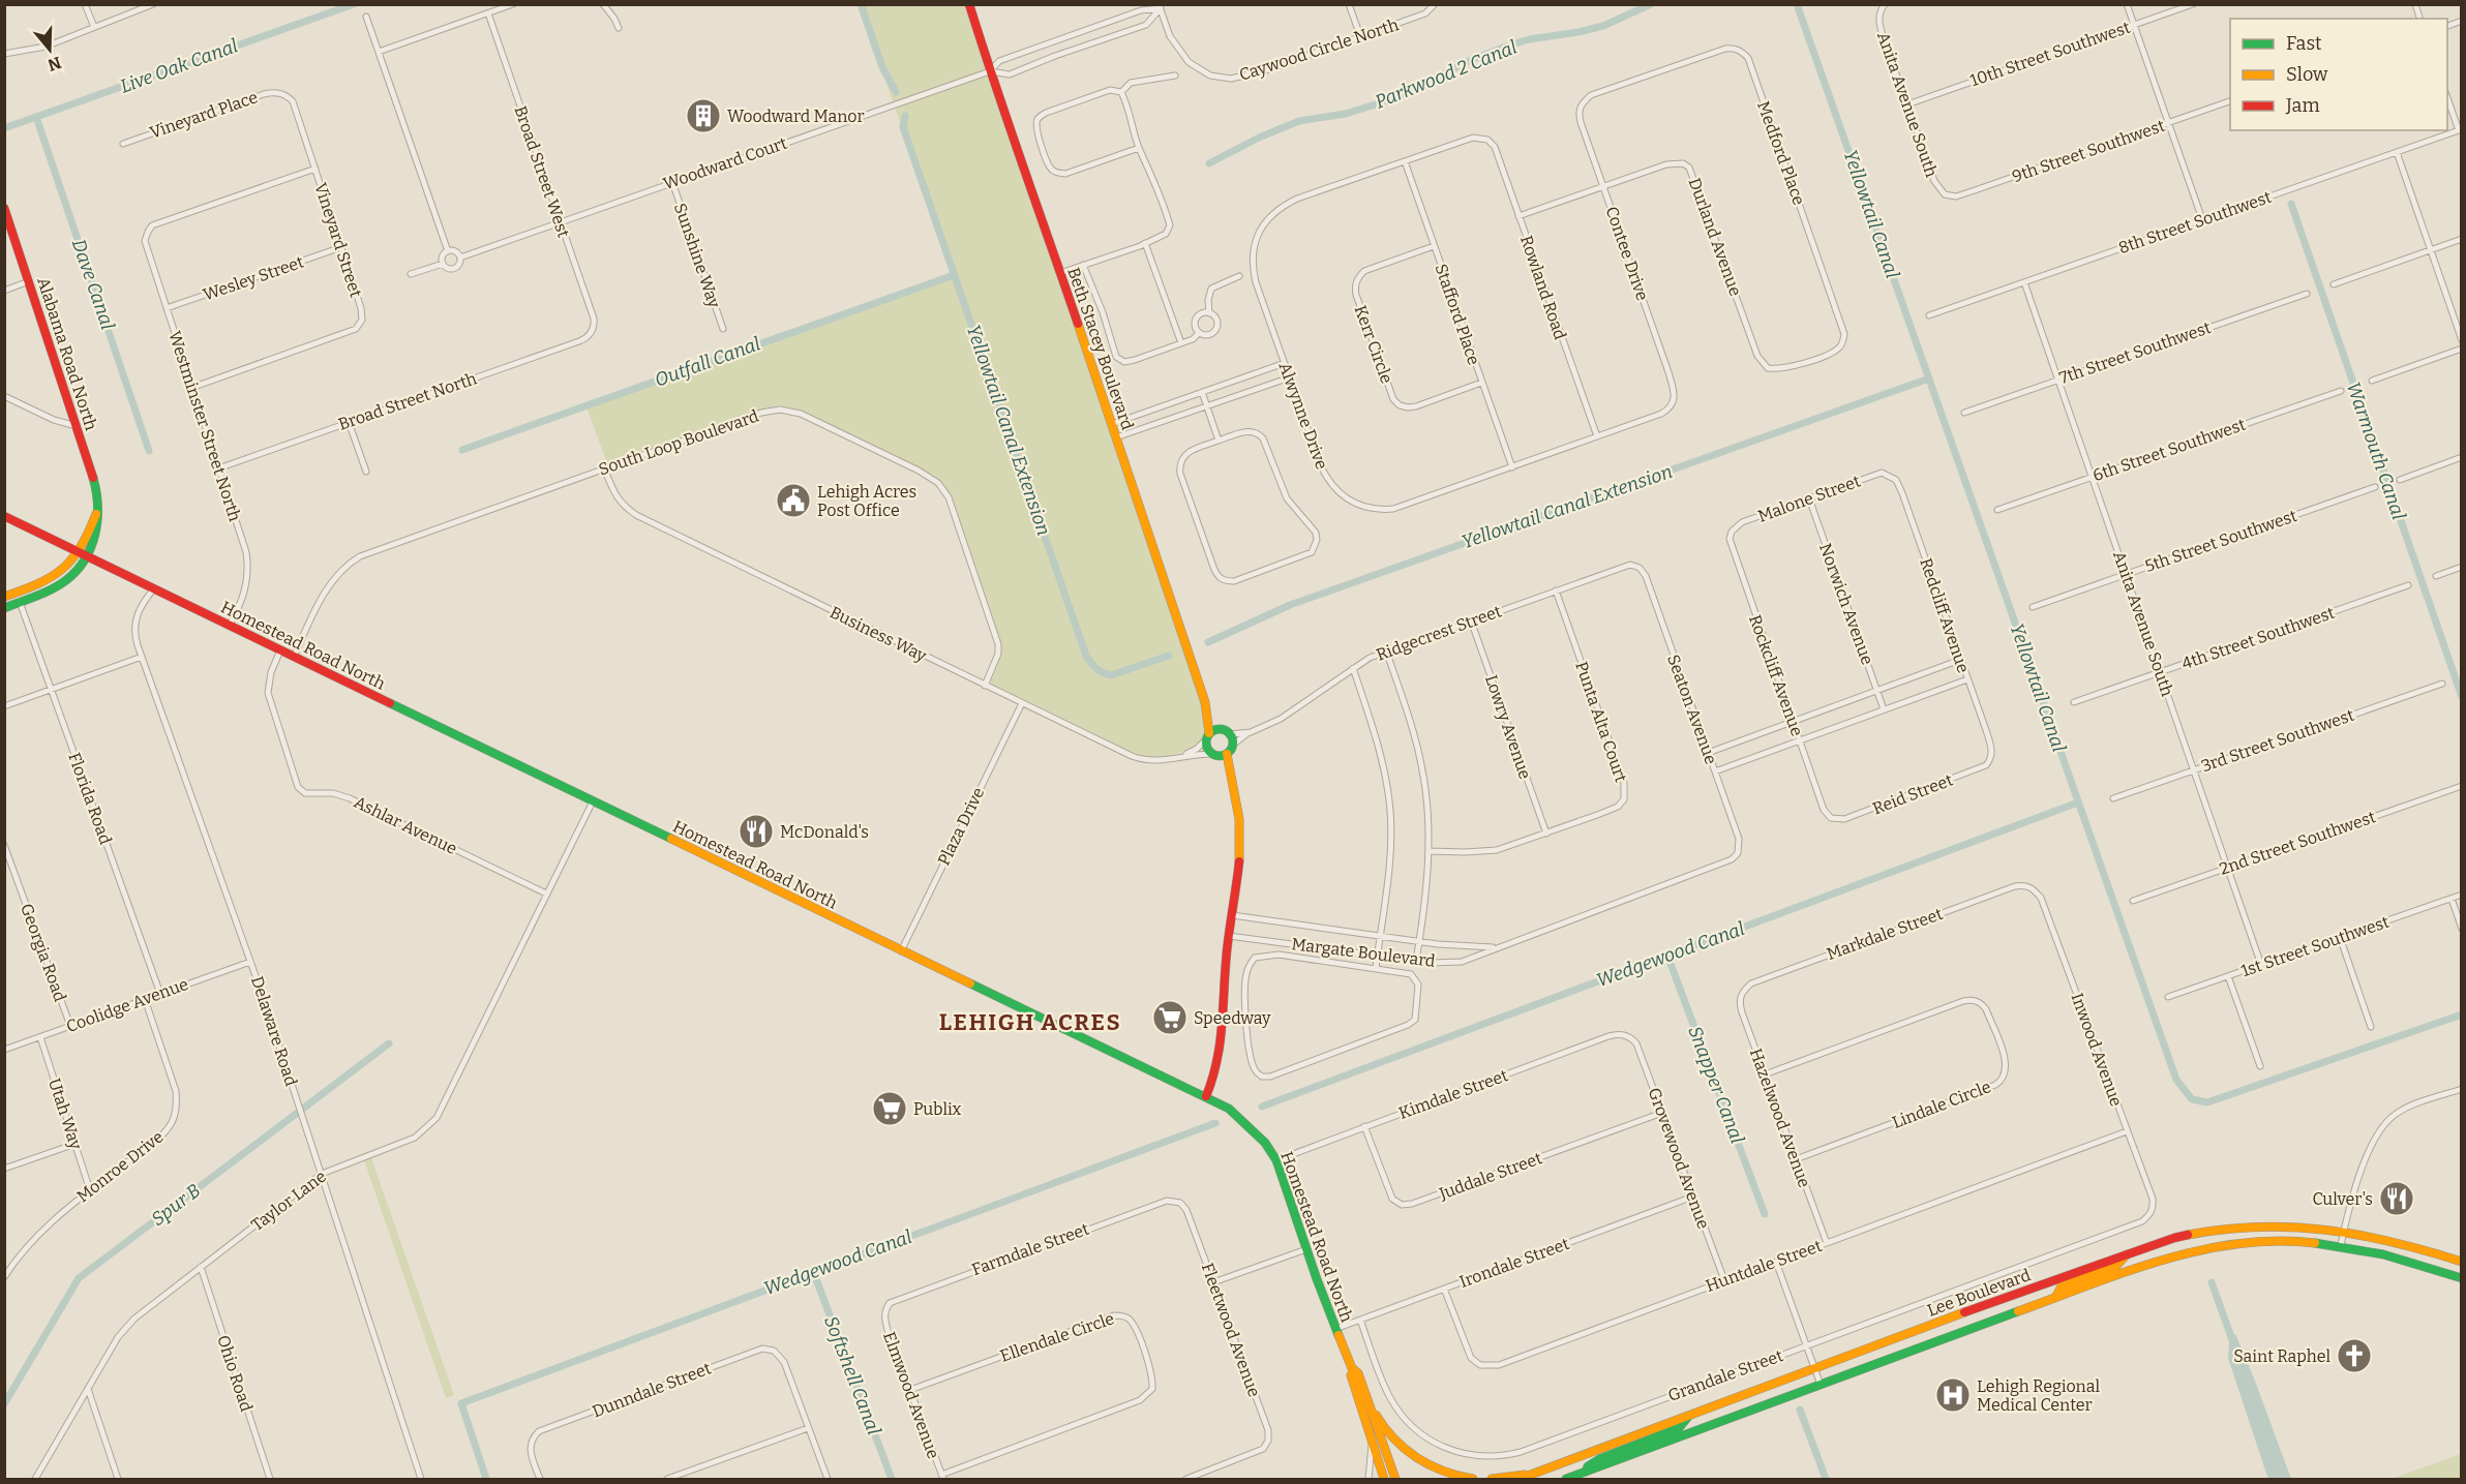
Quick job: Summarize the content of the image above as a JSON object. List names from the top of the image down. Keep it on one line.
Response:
{"streets":{"main road":["Beth Stacey Boulevard","Alabama Road North","Homestead Road North","Lee Boulevard"],"street":["Caywood Circle North","10th Street Southwest","Anita Avenue South","Vineyard Place","9th Street Southwest","Medford Place","Woodward Court","Broad Street West","8th Street Southwest","Durland Avenue","Vineyard Street","Contee Drive","Sunshine Way","Wesley Street","Rowland Road","Stafford Place","Kerr Circle","7th Street Southwest","Broad Street North","Alwynne Drive","Westminster Street North","South Loop Boulevard","6th Street Southwest","Malone Street","5th Street Southwest","Norwich Avenue","Redcliff Avenue","Ridgecrest Street","Business Way","4th Street Southwest","Rockcliff Avenue","Seaton Avenue","Punta Alta Court","Lowry Avenue","3rd Street Southwest","Reid Street","Florida Road","Ashlar Avenue","Plaza Drive","2nd Street Southwest","Markdale Street","1st Street Southwest","Georgia Road","Margate Boulevard","Coolidge Avenue","Delaware Road","Inwood Avenue","Kimdale Street","Lindale Circle","Utah Way","Hazelwood Avenue","Grovewood Avenue","Monroe Drive","Juddale Street","Taylor Lane","Farmdale Street","Irondale Street","Huntdale Street","Fleetwood Avenue","Ellendale Circle","Ohio Road","Grandale Street","Dunndale Street","Elmwood Avenue"]},"crossings":[["10th Street Southwest","Anita Avenue South"],["Anita Avenue South","9th Street Southwest"],["Anita Avenue South","8th Street Southwest"],["Anita Avenue South","7th Street Southwest"],["Anita Avenue South","6th Street Southwest"],["Anita Avenue South","5th Street Southwest"],["Anita Avenue South","4th Street Southwest"],["Anita Avenue South","3rd Street Southwest"],["Anita Avenue South","2nd Street Southwest"],["Anita Avenue South","1st Street Southwest"],["Vineyard Place","Vineyard Street"],["Medford Place","Durland Avenue"],["Medford Place","Contee Drive"],["Woodward Court","Broad Street West"],["Woodward Court","Sunshine Way"],["Woodward Court","Beth Stacey Boulevard"],["Broad Street West","Broad Street North"],["Durland Avenue","Contee Drive"],["Durland Avenue","Rowland Road"],["Vineyard Street","Wesley Street"],["Vineyard Street","Westminster Street North"],["Contee Drive","Alwynne Drive"],["Wesley Street","Westminster Street North"],["Rowland Road","Alwynne Drive"],["Stafford Place","Kerr Circle"],["Stafford Place","Alwynne Drive"],["Beth Stacey Boulevard","Ridgecrest Street"],["Beth Stacey Boulevard","Business Way"],["Alabama Road North","Homestead Road North"],["Alabama Road North","Florida Road"],["Broad Street North","Westminster Street North"],["Westminster Street North","Homestead Road North"],["South Loop Boulevard","Business Way"],["South Loop Boulevard","Homestead Road North"],["Malone Street","Norwich Avenue"],["Malone Street","Redcliff Avenue"],["Malone Street","Rockcliff Avenue"],["Redcliff Avenue","Reid Street"],["Ridgecrest Street","Business Way"],["Ridgecrest Street","Seaton Avenue"],["Ridgecrest Street","Punta Alta Court"],["Ridgecrest Street","Lowry Avenue"],["Business Way","Plaza Drive"],["Homestead Road North","Ashlar Avenue"],["Homestead Road North","Plaza Drive"],["Homestead Road North","Delaware Road"],["Homestead Road North","Kimdale Street"],["Homestead Road North","Irondale Street"],["Rockcliff Avenue","Reid Street"],["Seaton Avenue","Margate Boulevard"],["Punta Alta Court","Lowry Avenue"],["Florida Road","Coolidge Avenue"],["Ashlar Avenue","Taylor Lane"],["Markdale Street","Inwood Avenue"],["Markdale Street","Hazelwood Avenue"],["Georgia Road","Coolidge Avenue"],["Coolidge Avenue","Delaware Road"],["Coolidge Avenue","Utah Way"],["Coolidge Avenue","Monroe Drive"],["Delaware Road","Taylor Lane"],["Inwood Avenue","Huntdale Street"],["Inwood Avenue","Grandale Street"],["Kimdale Street","Grovewood Avenue"],["Kimdale Street","Juddale Street"],["Lindale Circle","Hazelwood Avenue"],["Utah Way","Monroe Drive"],["Hazelwood Avenue","Huntdale Street"],["Grovewood Avenue","Juddale Street"],["Grovewood Avenue","Irondale Street"],["Grovewood Avenue","Huntdale Street"],["Taylor Lane","Ohio Road"],["Farmdale Street","Fleetwood Avenue"],["Farmdale Street","Elmwood Avenue"],["Irondale Street","Huntdale Street"],["Irondale Street","Grandale Street"],["Ellendale Circle","Elmwood Avenue"]],"districts":["LEHIGH ACRES"],"water":["Live Oak Canal","Parkwood 2 Canal","Yellowtail Canal","Dave Canal","Outfall Canal","Yellowtail Canal Extension","Warmouth Canal","Wedgewood Canal","Snapper Canal","Spur B","Softshell Canal"],"places":{"building":["Woodward Manor"],"public building":["Lehigh Acres Post Office"],"restaurant":["McDonald's","Culver's"],"supermarket":["Speedway","Publix"],"church":["Saint Raphel"],"hospital":["Lehigh Regional Medical Center"]},"legend":["Fast","Slow","Jam"],"north":"bottom"}
